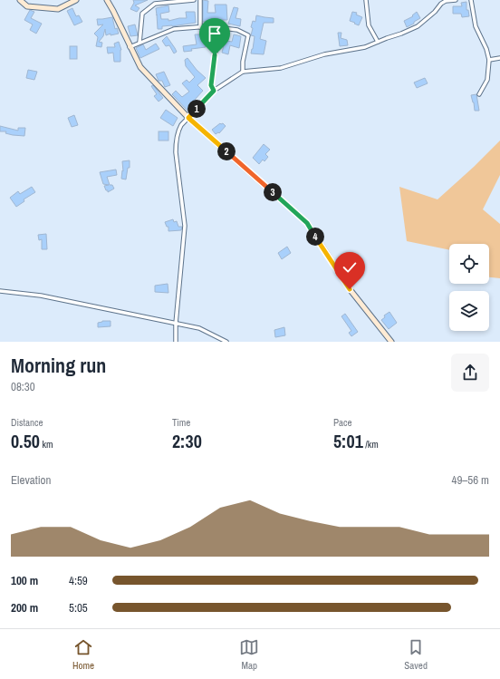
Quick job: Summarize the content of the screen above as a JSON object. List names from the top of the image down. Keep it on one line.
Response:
{"page":{"pins":["1","2","3","4"],"heading":["Morning run","08:30"],"stats":[["Distance","0.50 km"],["Time","2:30"],["Pace","5:01 /km"]],"chart":["Elevation","49–56 m"],"list":[{"name":"100 m","note":"4:59"},{"name":"200 m","note":"5:05"}],"tabs":["Home","Map","Saved"]}}
